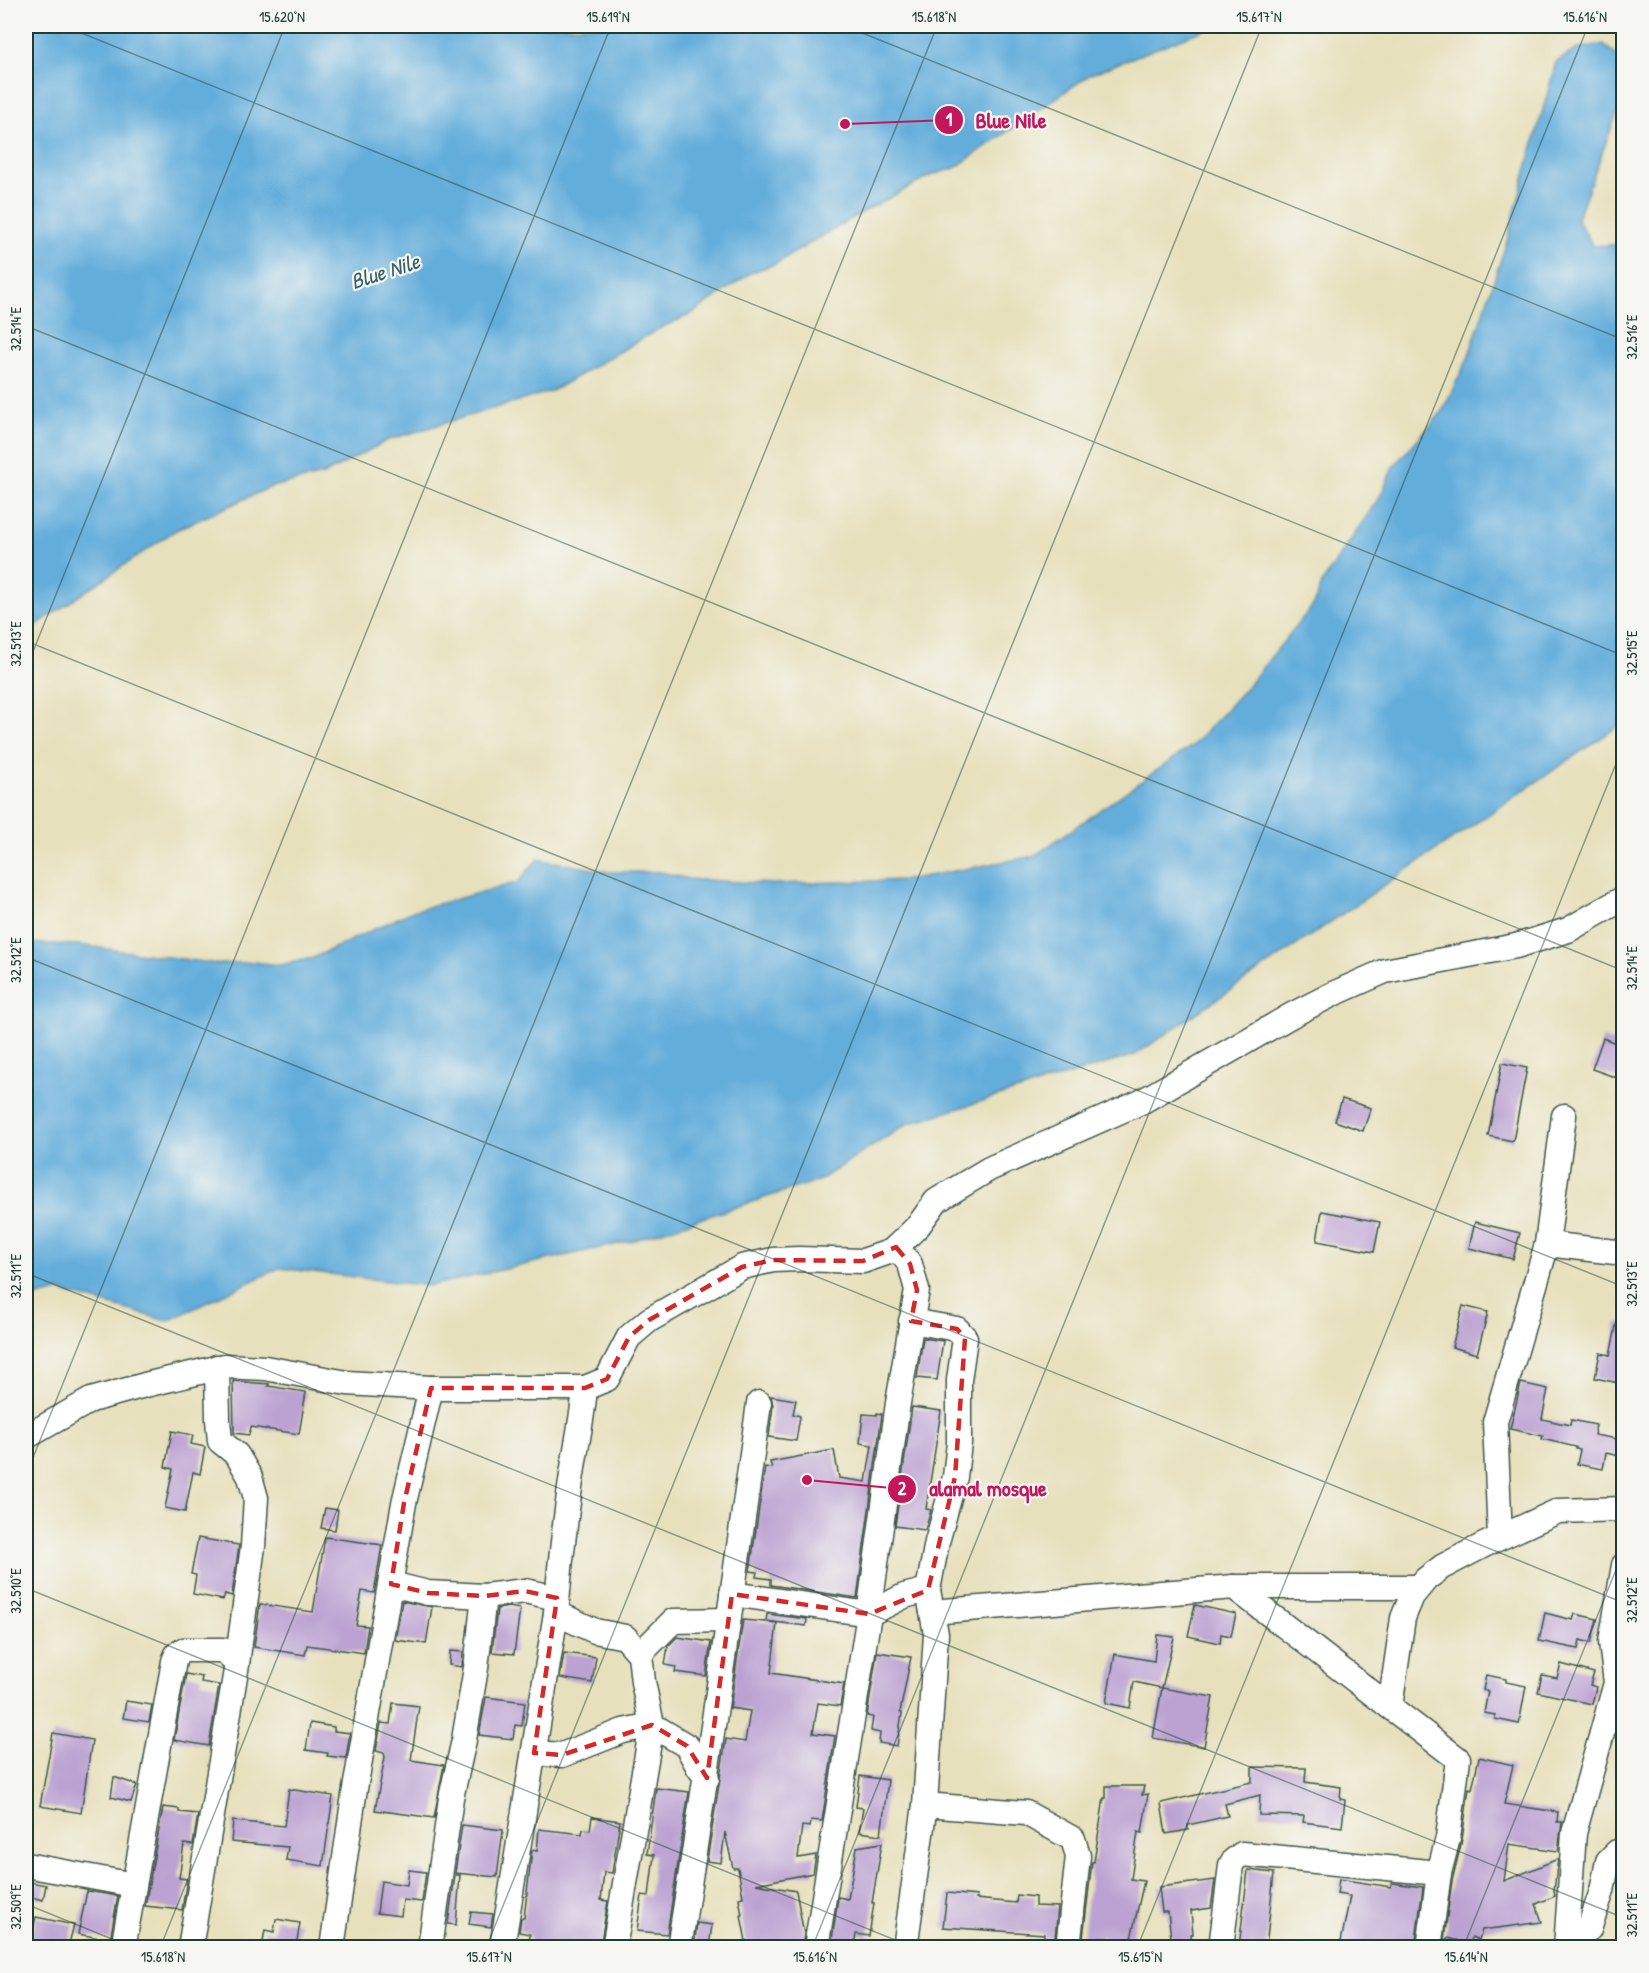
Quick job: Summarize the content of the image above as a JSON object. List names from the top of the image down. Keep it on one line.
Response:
{"water":["Blue Nile"],"places":["Blue Nile","alamal mosque"],"coordinates":["15.620°N","15.619°N","15.618°N","15.617°N","15.616°N","32.514°E","32.516°E","32.513°E","32.515°E","32.512°E","32.511°E","32.510°E","32.509°E","15.615°N","15.614°N"]}
